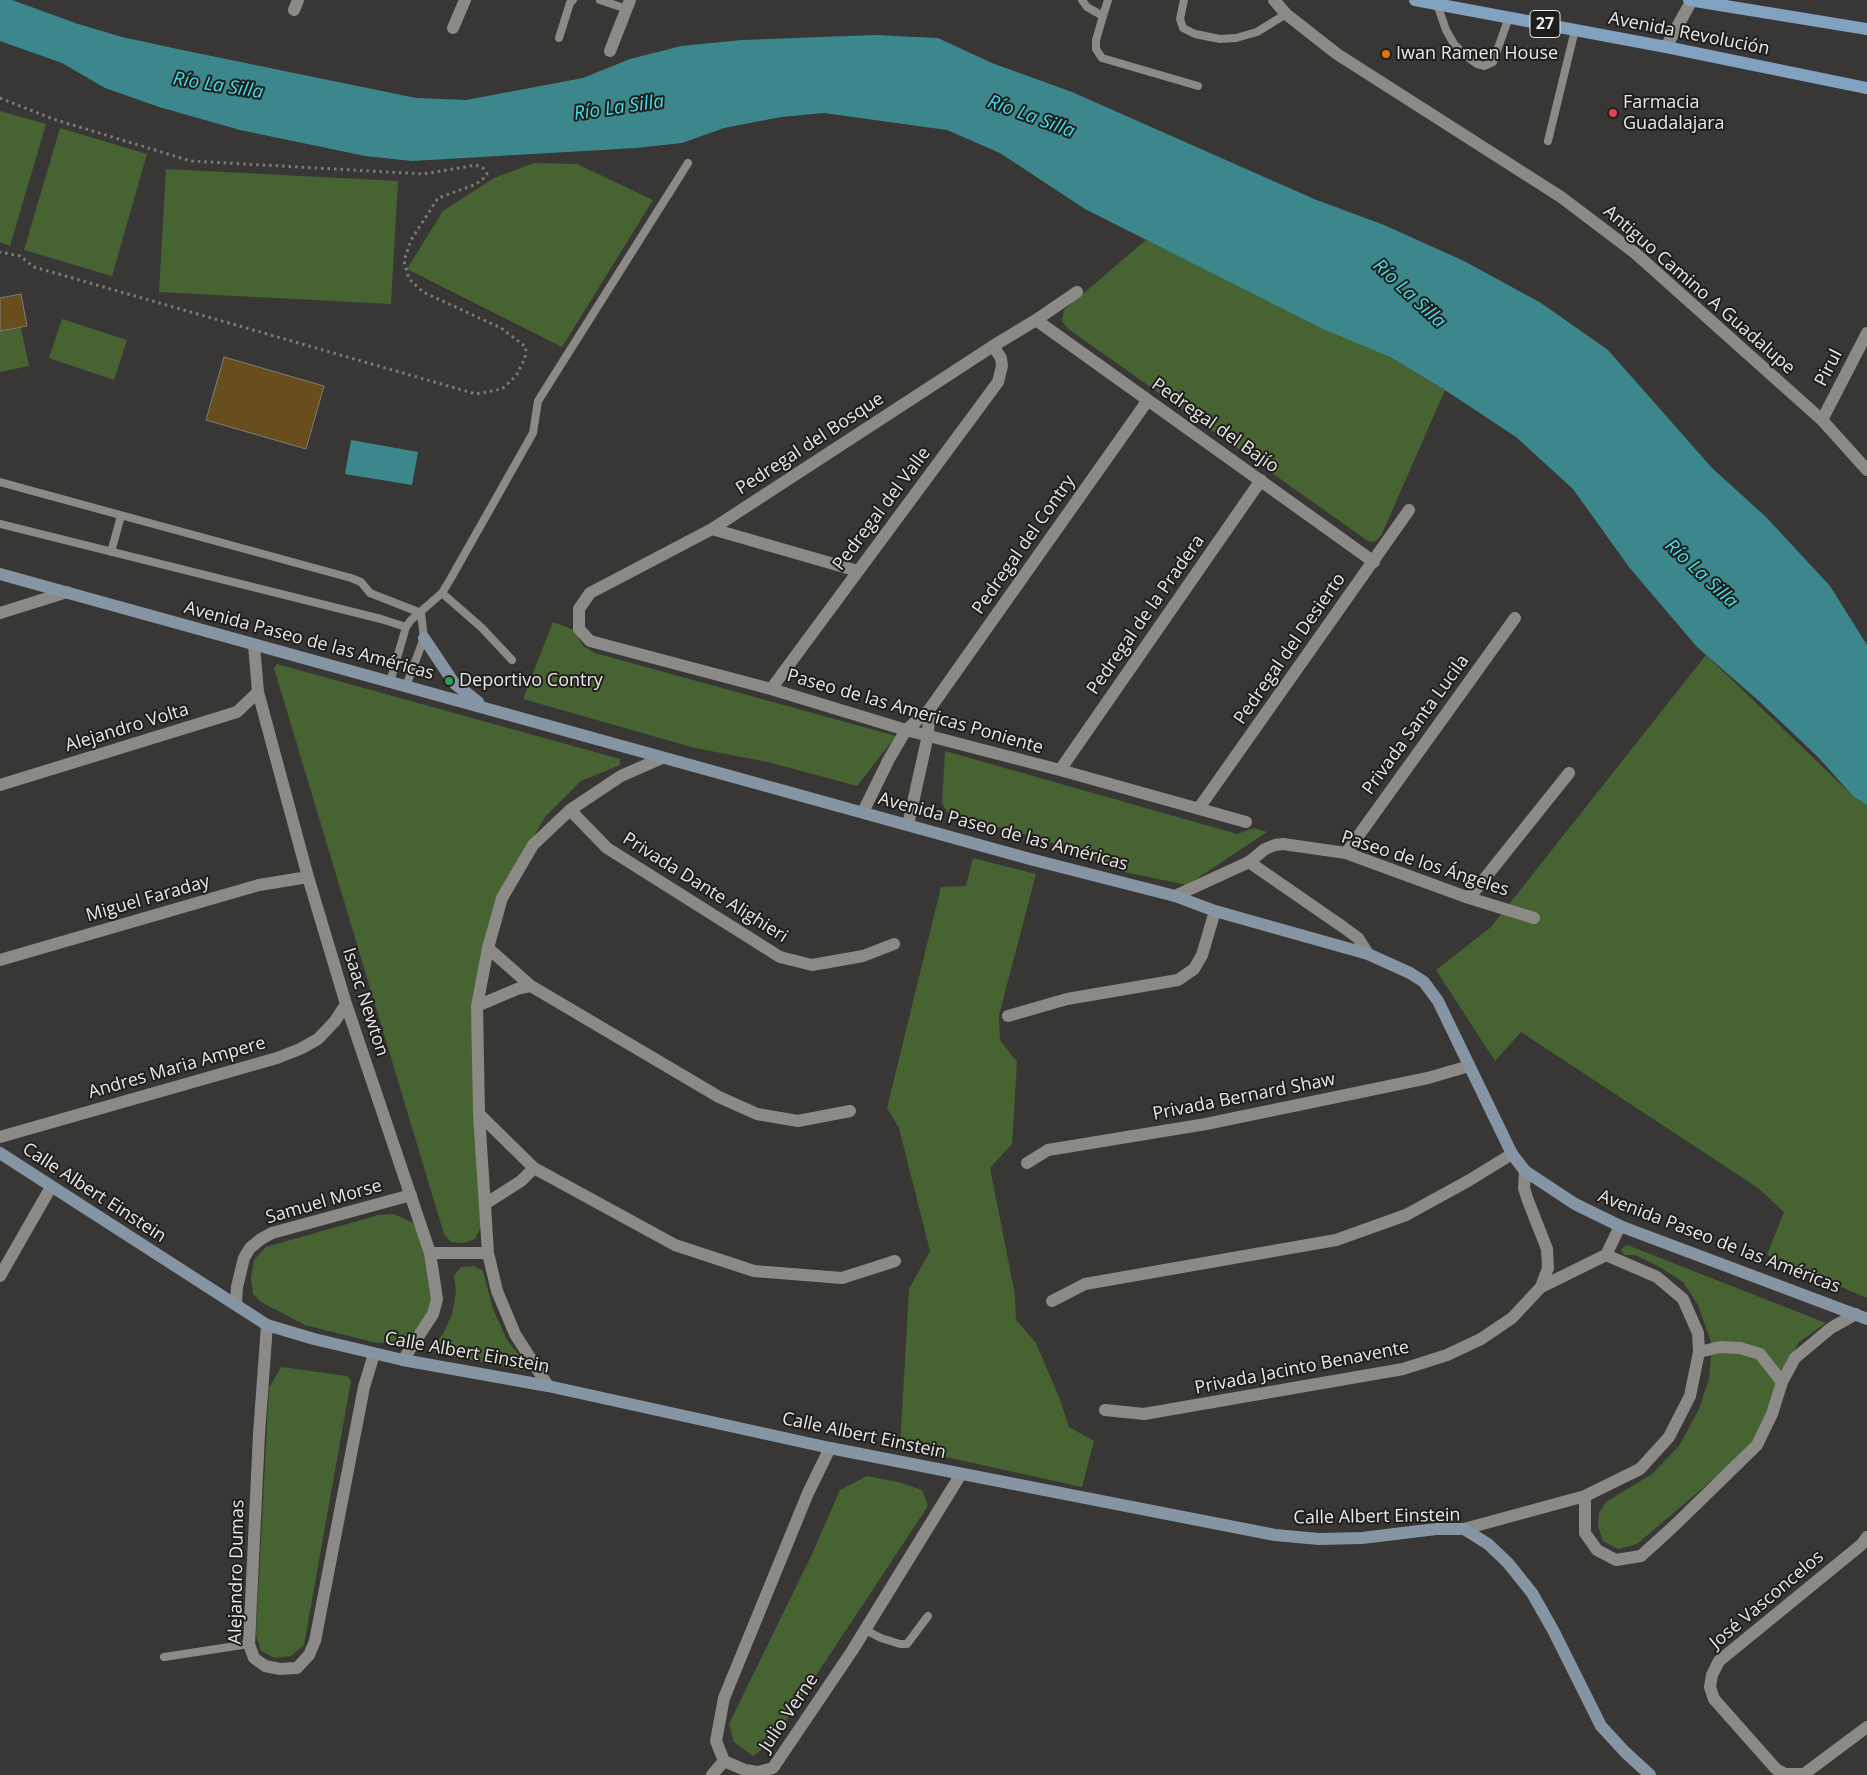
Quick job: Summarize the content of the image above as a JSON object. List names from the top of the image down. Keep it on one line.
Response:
{"streets":{"main road":["27","Avenida Revolución"],"street":["Antiguo Camino A Guadalupe","Pirul","Pedregal del Bajío","Pedregal del Bosque","Pedregal del Valle","Pedregal del Contry","Pedregal de la Pradera","Avenida Paseo de las Américas","Pedregal del Desierto","Paseo de las Americas Poniente","Privada Santa Lucila","Alejandro Volta","Paseo de los Ángeles","Privada Dante Alighieri","Miguel Faraday","Isaac Newton","Andres Maria Ampere","Privada Bernard Shaw","Calle Albert Einstein","Samuel Morse","Privada Jacinto Benavente","Alejandro Dumas","José Vasconcelos","Julio Verne"]},"crossings":[["Antiguo Camino A Guadalupe","Pirul"],["Pedregal del Bajío","Pedregal del Bosque"],["Pedregal del Bajío","Pedregal del Contry"],["Pedregal del Bajío","Pedregal de la Pradera"],["Pedregal del Bajío","Pedregal del Desierto"],["Pedregal del Bosque","Pedregal del Valle"],["Pedregal del Bosque","Paseo de las Americas Poniente"],["Pedregal del Valle","Paseo de las Americas Poniente"],["Pedregal del Contry","Avenida Paseo de las Américas"],["Pedregal del Contry","Paseo de las Americas Poniente"],["Pedregal de la Pradera","Paseo de las Americas Poniente"],["Avenida Paseo de las Américas","Paseo de los Ángeles"],["Avenida Paseo de las Américas","Isaac Newton"],["Avenida Paseo de las Américas","Privada Bernard Shaw"],["Avenida Paseo de las Américas","Privada Jacinto Benavente"],["Pedregal del Desierto","Paseo de las Americas Poniente"],["Privada Santa Lucila","Paseo de los Ángeles"],["Alejandro Volta","Isaac Newton"],["Miguel Faraday","Isaac Newton"],["Isaac Newton","Andres Maria Ampere"],["Isaac Newton","Calle Albert Einstein"],["Isaac Newton","Samuel Morse"],["Calle Albert Einstein","Samuel Morse"],["Calle Albert Einstein","Alejandro Dumas"],["Calle Albert Einstein","Julio Verne"]],"water":["Río La Silla"],"places":["Iwan Ramen House","Farmacia Guadalajara","Deportivo Contry"]}
